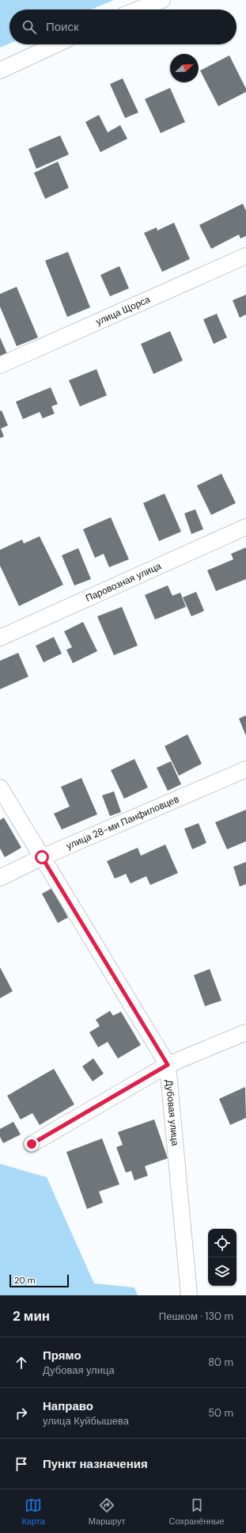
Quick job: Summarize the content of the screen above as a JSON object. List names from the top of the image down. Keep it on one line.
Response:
{"streets":{"street":["улица Щорса","Паровозная улица","улица 28-ми Панфиловцев","Дубовая улица"]},"crossings":[["улица 28-ми Панфиловцев","Дубовая улица"]],"scale_bar":"20 m","north":"top right","page":{"search":"Поиск","scale":"20 m","heading":["2 мин","Пешком · 130 m"],"list":[["Прямо","Дубовая улица","80 m"],["Направо","улица Куйбышева","50 m"],"Пункт назначения"],"nav":["Карта","Маршрут","Сохранённые"]}}
